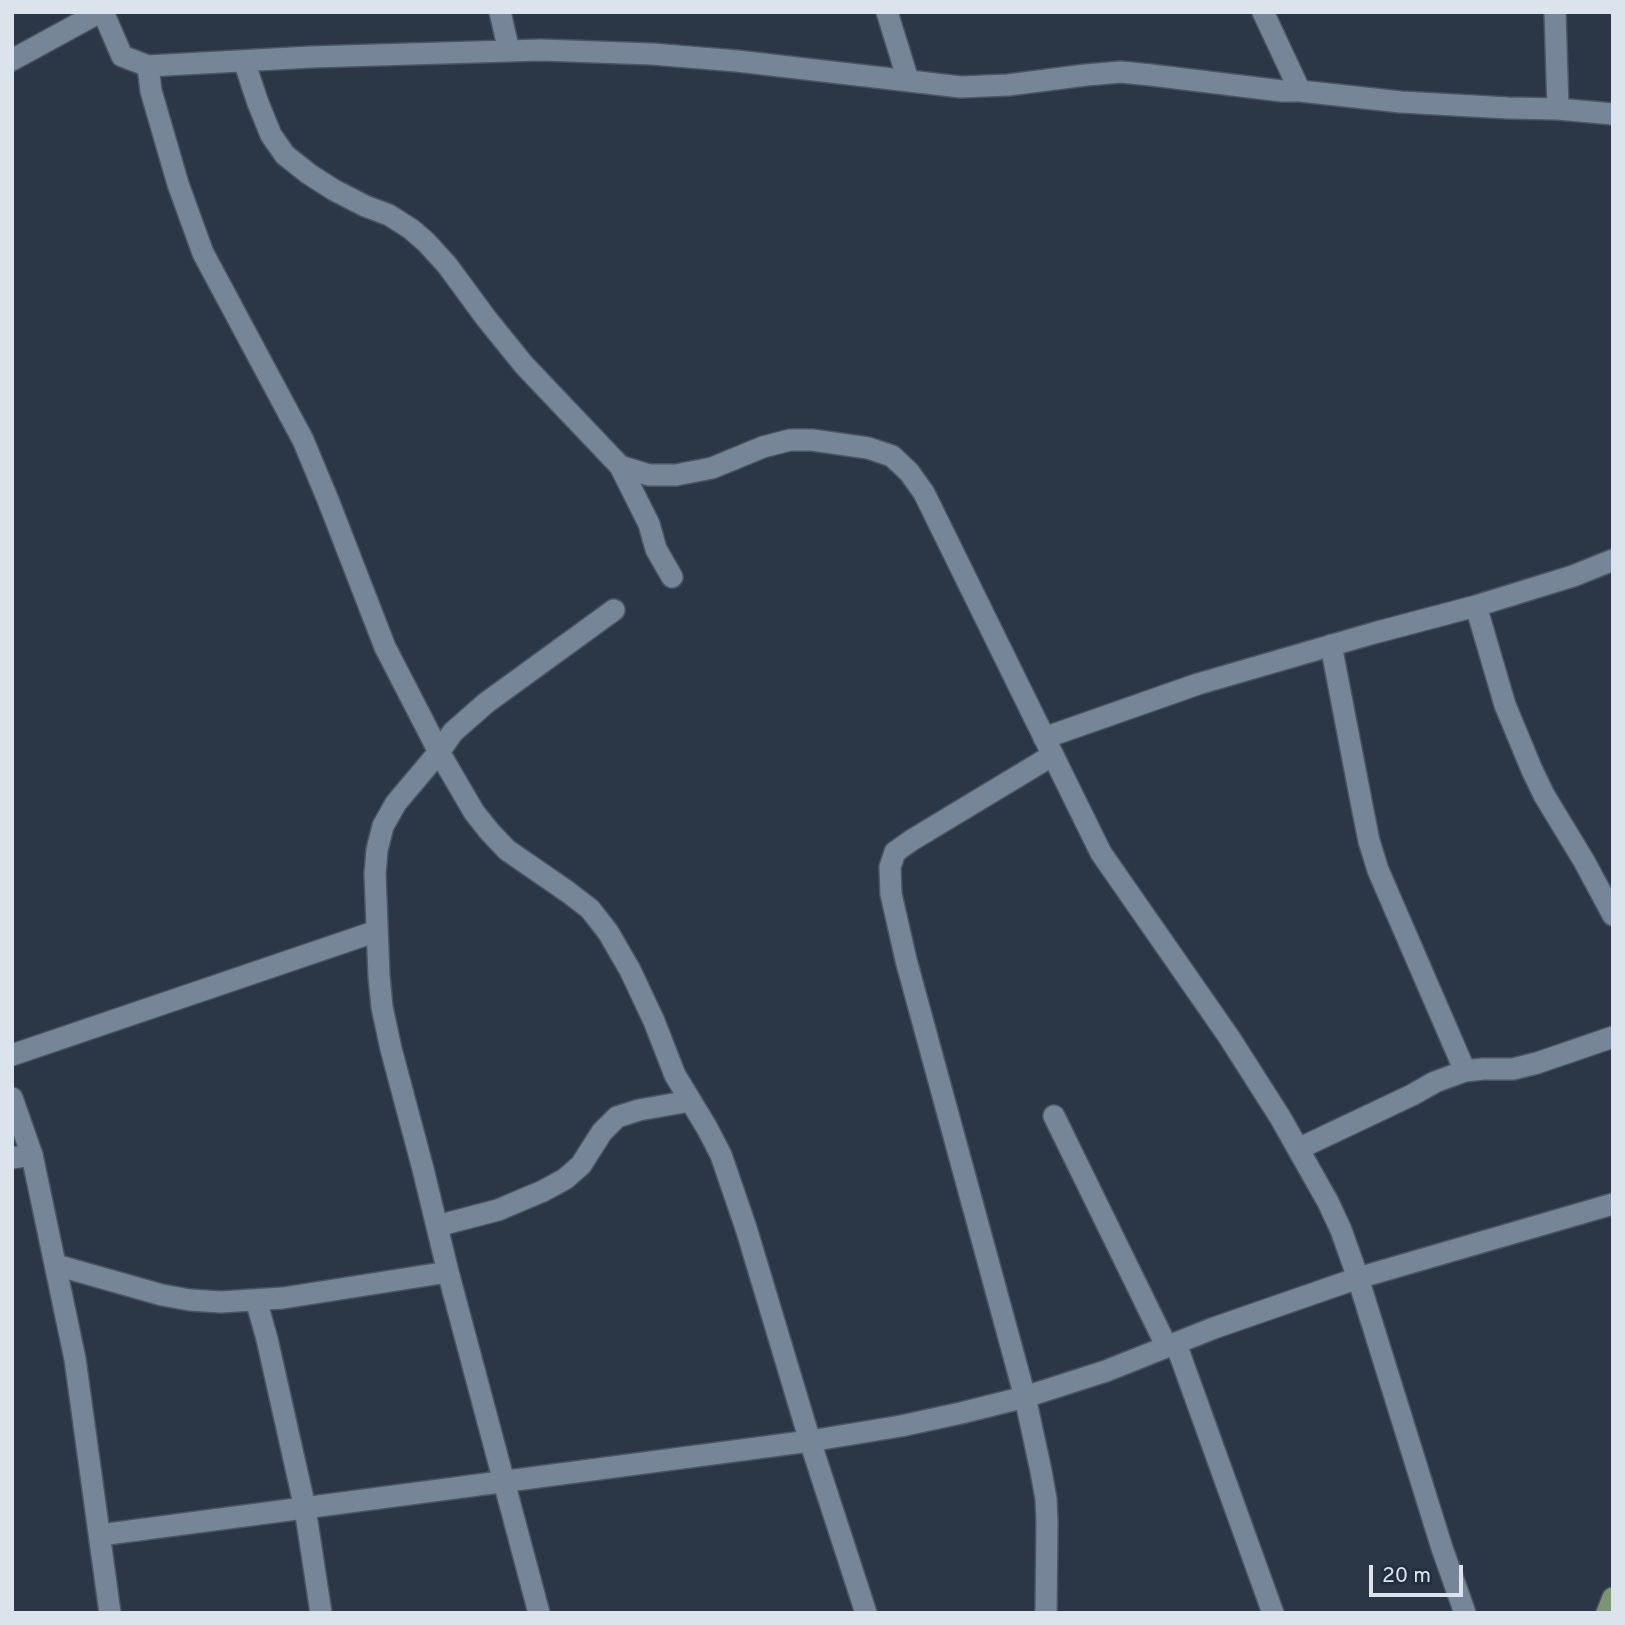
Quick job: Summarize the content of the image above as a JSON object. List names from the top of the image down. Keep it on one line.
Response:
{"scale_bar":"20 m"}
